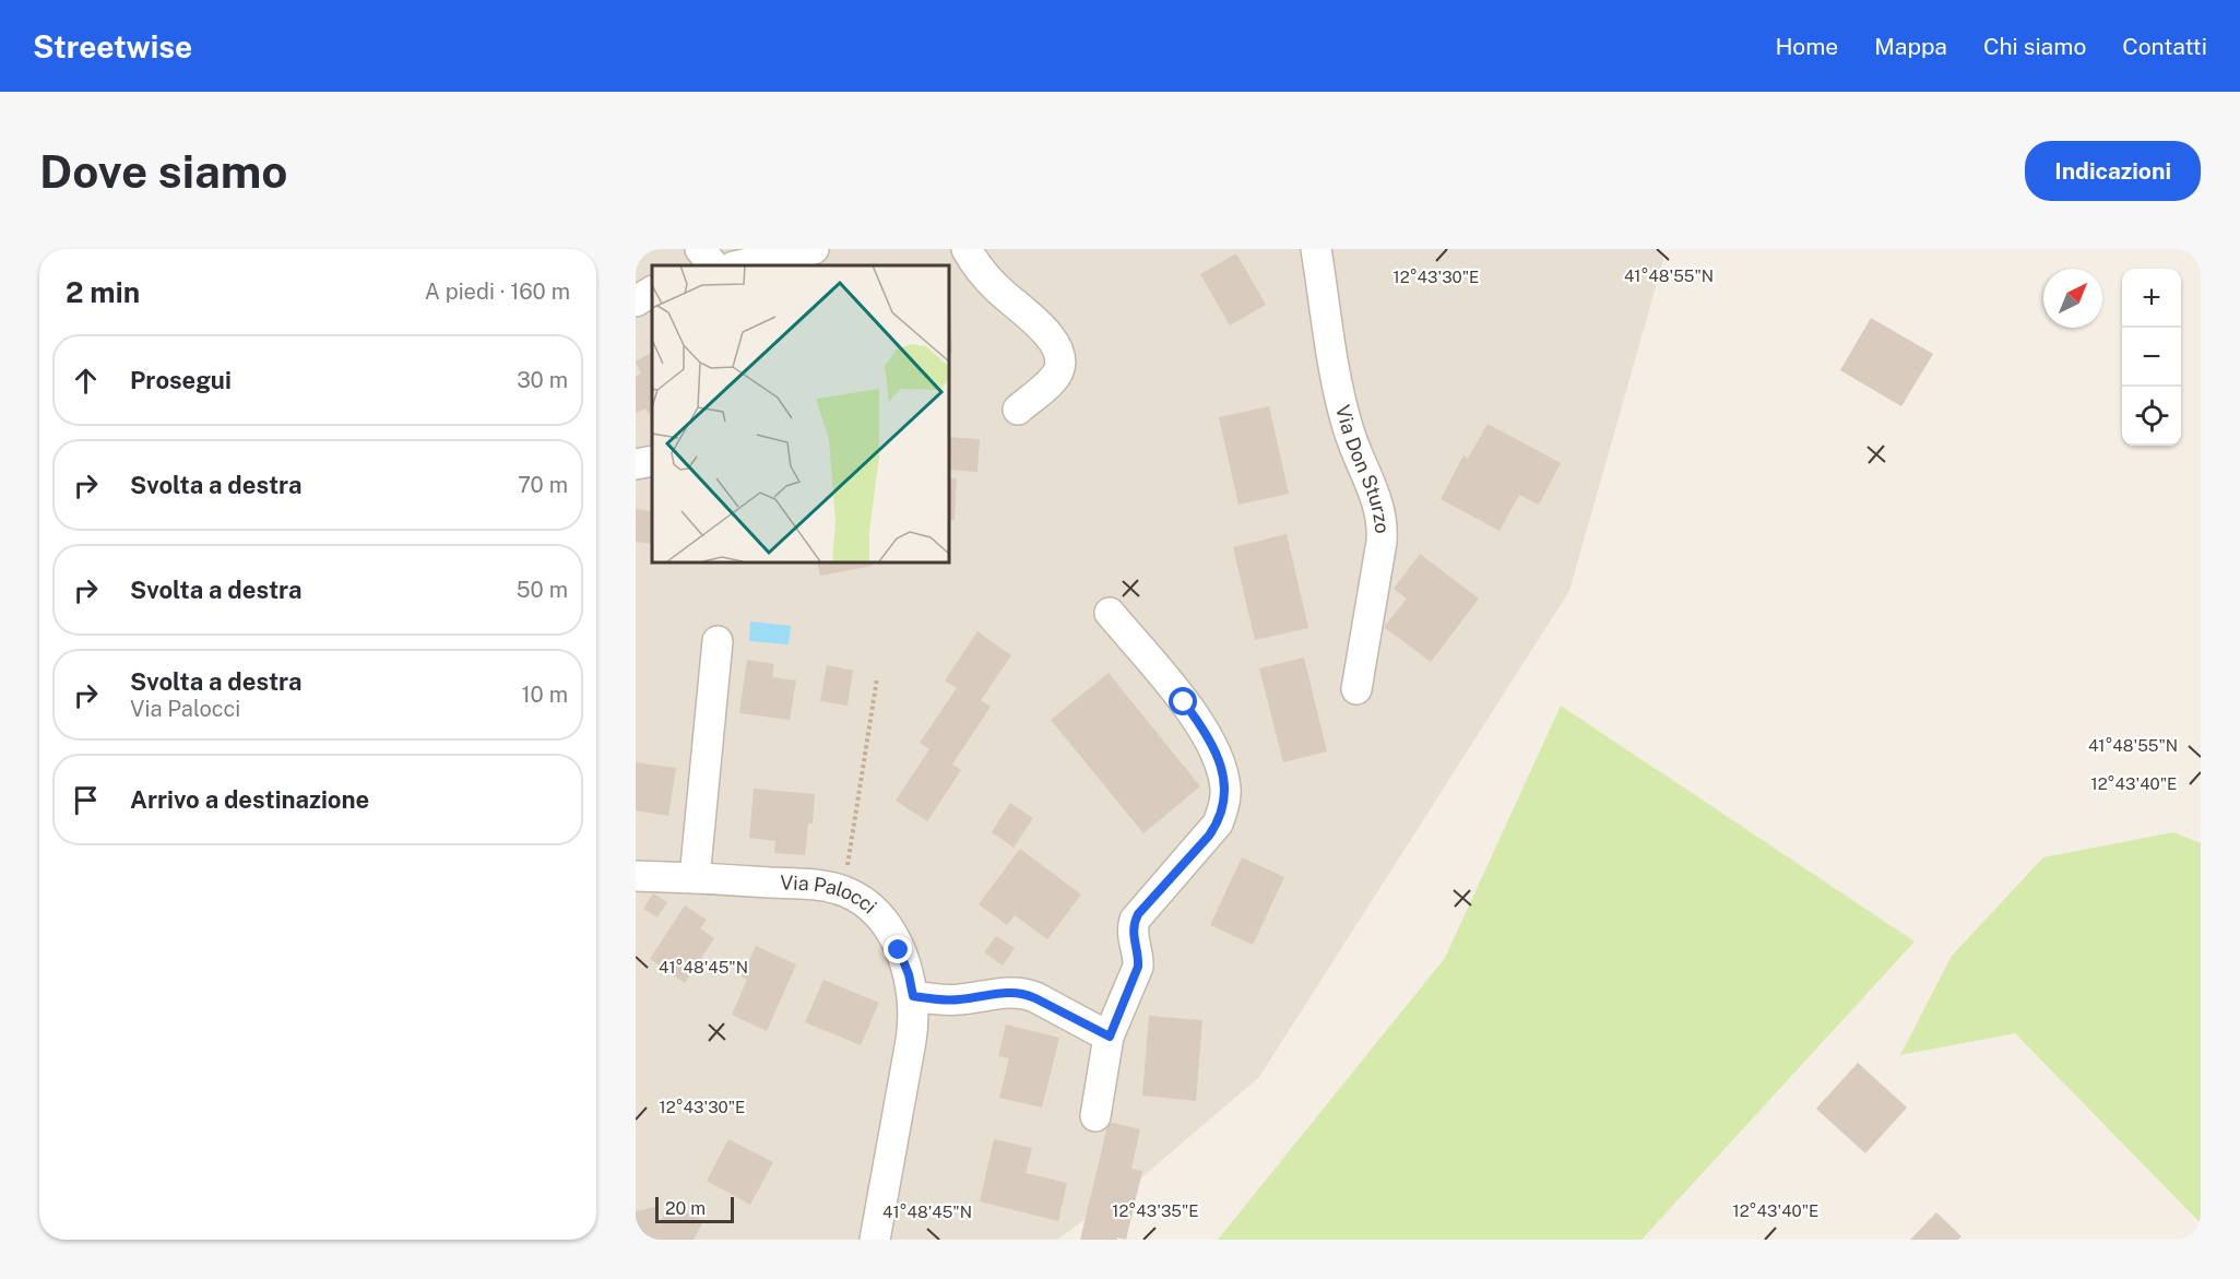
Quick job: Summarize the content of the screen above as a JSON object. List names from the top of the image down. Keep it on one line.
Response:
{"streets":{"street":["Via Don Sturzo","Via Palocci"]},"scale_bar":"20 m","north":"top right","page":{"header":"Streetwise","nav":["Home","Mappa","Chi siamo","Contatti"],"buttons":"Indicazioni","title":"Dove siamo","heading":["2 min","A piedi · 160 m"],"map_buttons":["+","−"],"list":[["Prosegui","30 m"],["Svolta a destra","70 m"],["Svolta a destra","50 m"],["Svolta a destra","Via Palocci","10 m"],"Arrivo a destinazione"],"scale":"20 m"},"coordinates":["41°48'55\"N","12°43'30\"E","12°43'40\"E","41°48'45\"N","12°43'35\"E"]}
